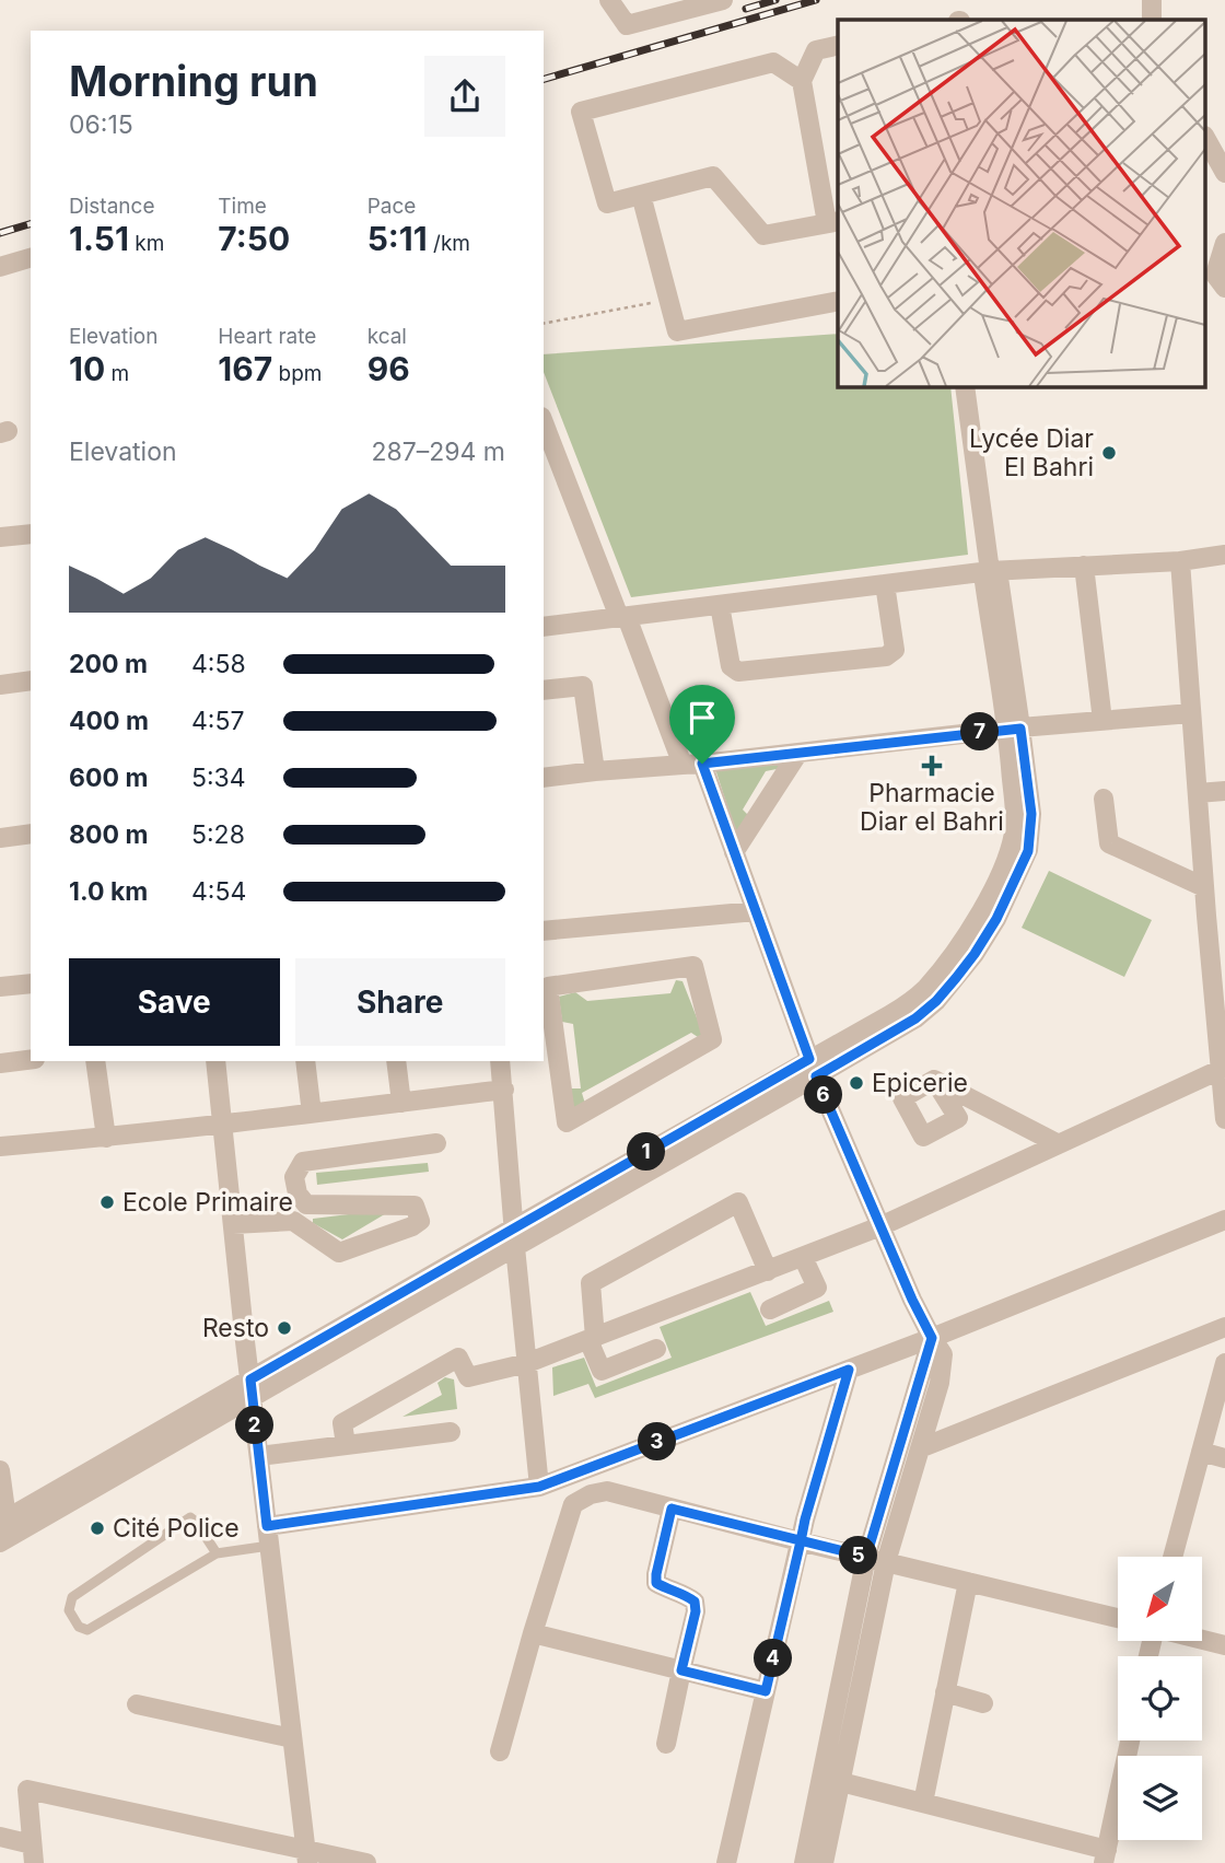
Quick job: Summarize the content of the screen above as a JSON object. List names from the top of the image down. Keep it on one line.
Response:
{"places":{"other":["Lycée Diar El Bahri","Epicerie","Ecole Primaire","Resto","Cité Police"],"health":["Pharmacie Diar el Bahri"]},"north":"bottom left","page":{"heading":["Morning run","06:15"],"stats":[["Distance","1.51 km"],["Time","7:50"],["Pace","5:11 /km"],["Elevation","10 m"],["Heart rate","167 bpm"],["kcal","96"]],"chart":["Elevation","287–294 m"],"list":[{"name":"200 m","note":"4:58"},{"name":"400 m","note":"4:57"},{"name":"600 m","note":"5:34"},{"name":"800 m","note":"5:28"},{"name":"1.0 km","note":"4:54"}],"pins":["7","6","1","2","3","5","4"],"buttons":["Save","Share"]}}
